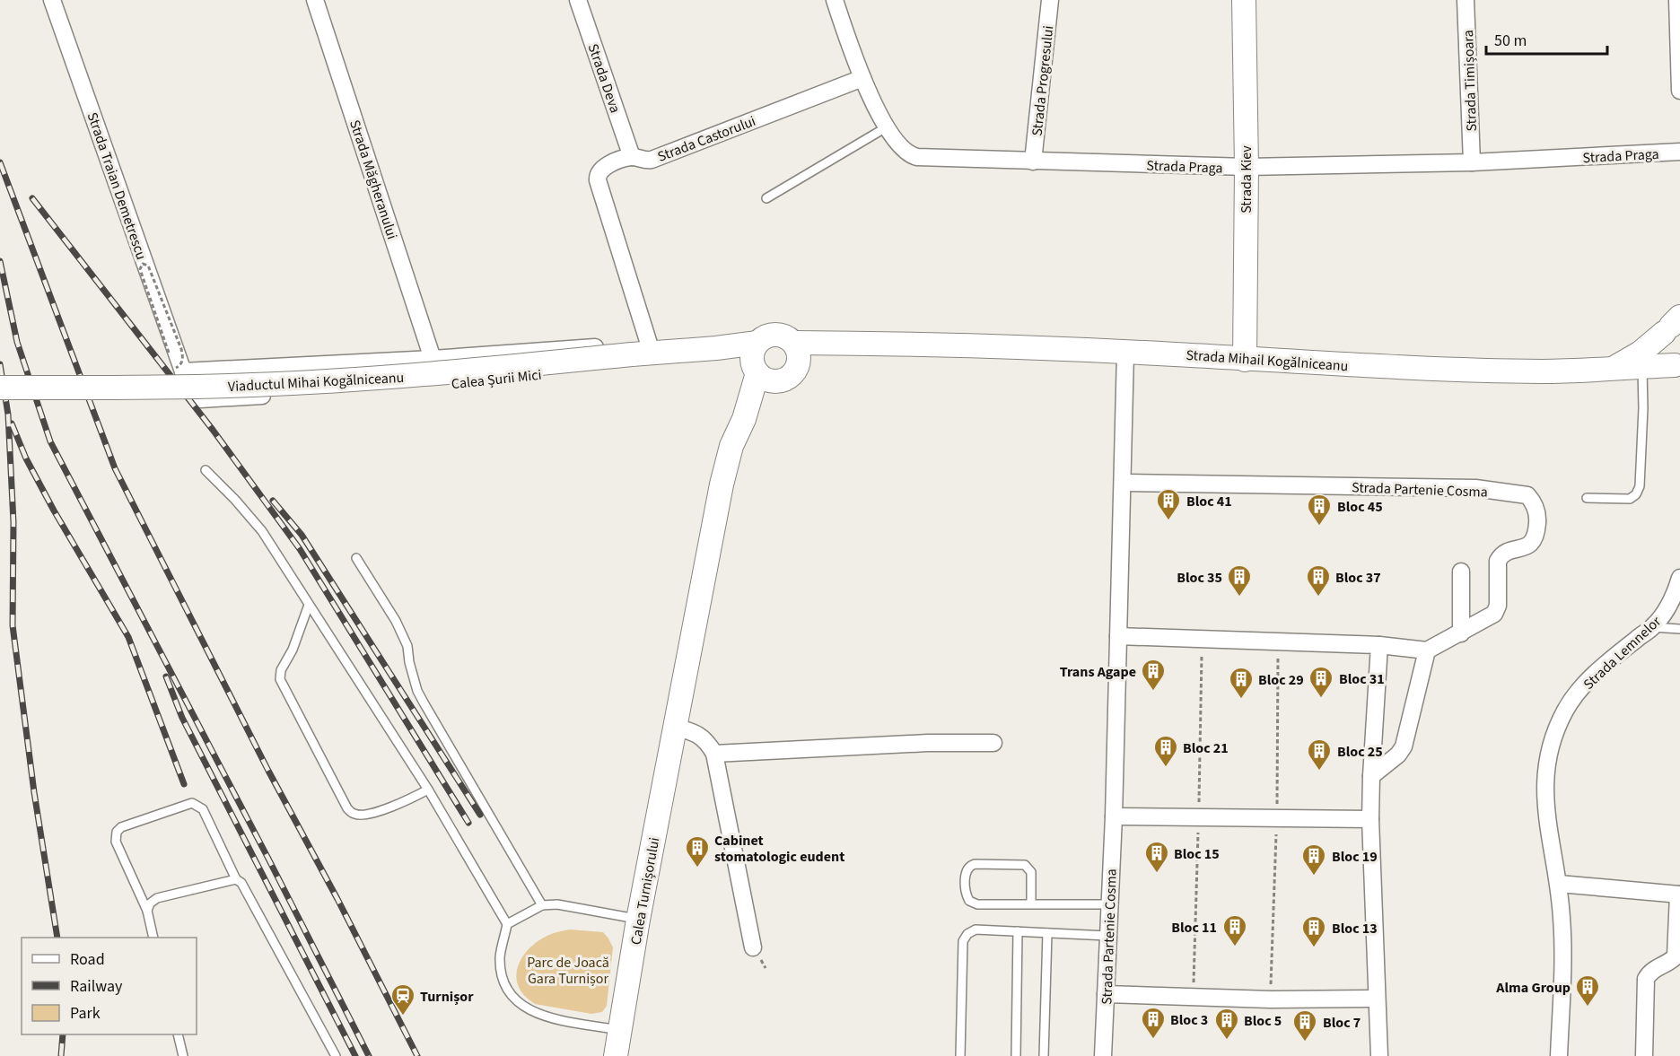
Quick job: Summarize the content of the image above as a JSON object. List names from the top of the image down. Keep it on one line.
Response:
{"streets":{"main road":["Strada Kiev","Strada Mihail Kogălniceanu","Calea Șurii Mici","Viaductul Mihai Kogălniceanu","Calea Turnișorului"],"street":["Strada Deva","Strada Progresului","Strada Timișoara","Strada Castorului","Strada Praga","Strada Măgheranului","Strada Traian Demetrescu","Strada Partenie Cosma","Strada Lemnelor"]},"crossings":[["Strada Deva","Strada Castorului"],["Strada Progresului","Strada Praga"],["Strada Timișoara","Strada Praga"],["Strada Castorului","Strada Praga"],["Strada Castorului","Calea Șurii Mici"],["Strada Castorului","Viaductul Mihai Kogălniceanu"],["Strada Praga","Strada Kiev"],["Strada Măgheranului","Calea Șurii Mici"],["Strada Kiev","Strada Mihail Kogălniceanu"],["Strada Traian Demetrescu","Calea Șurii Mici"],["Strada Mihail Kogălniceanu","Calea Șurii Mici"],["Strada Mihail Kogălniceanu","Strada Partenie Cosma"],["Strada Mihail Kogălniceanu","Calea Turnișorului"],["Calea Șurii Mici","Viaductul Mihai Kogălniceanu"],["Calea Șurii Mici","Calea Turnișorului"]],"parks":["Parc de Joacă Gara Turnișor"],"places":{"building":["Bloc 41","Bloc 45","Bloc 35","Bloc 37","Trans Agape","Bloc 31","Bloc 29","Bloc 21","Bloc 25","Cabinet stomatologic eudent","Bloc 15","Bloc 19","Bloc 11","Bloc 13","Alma Group","Bloc 3","Bloc 5","Bloc 7"],"station":["Turnișor"]},"legend":["Road","Railway","Park"],"scale_bar":"50 m"}
